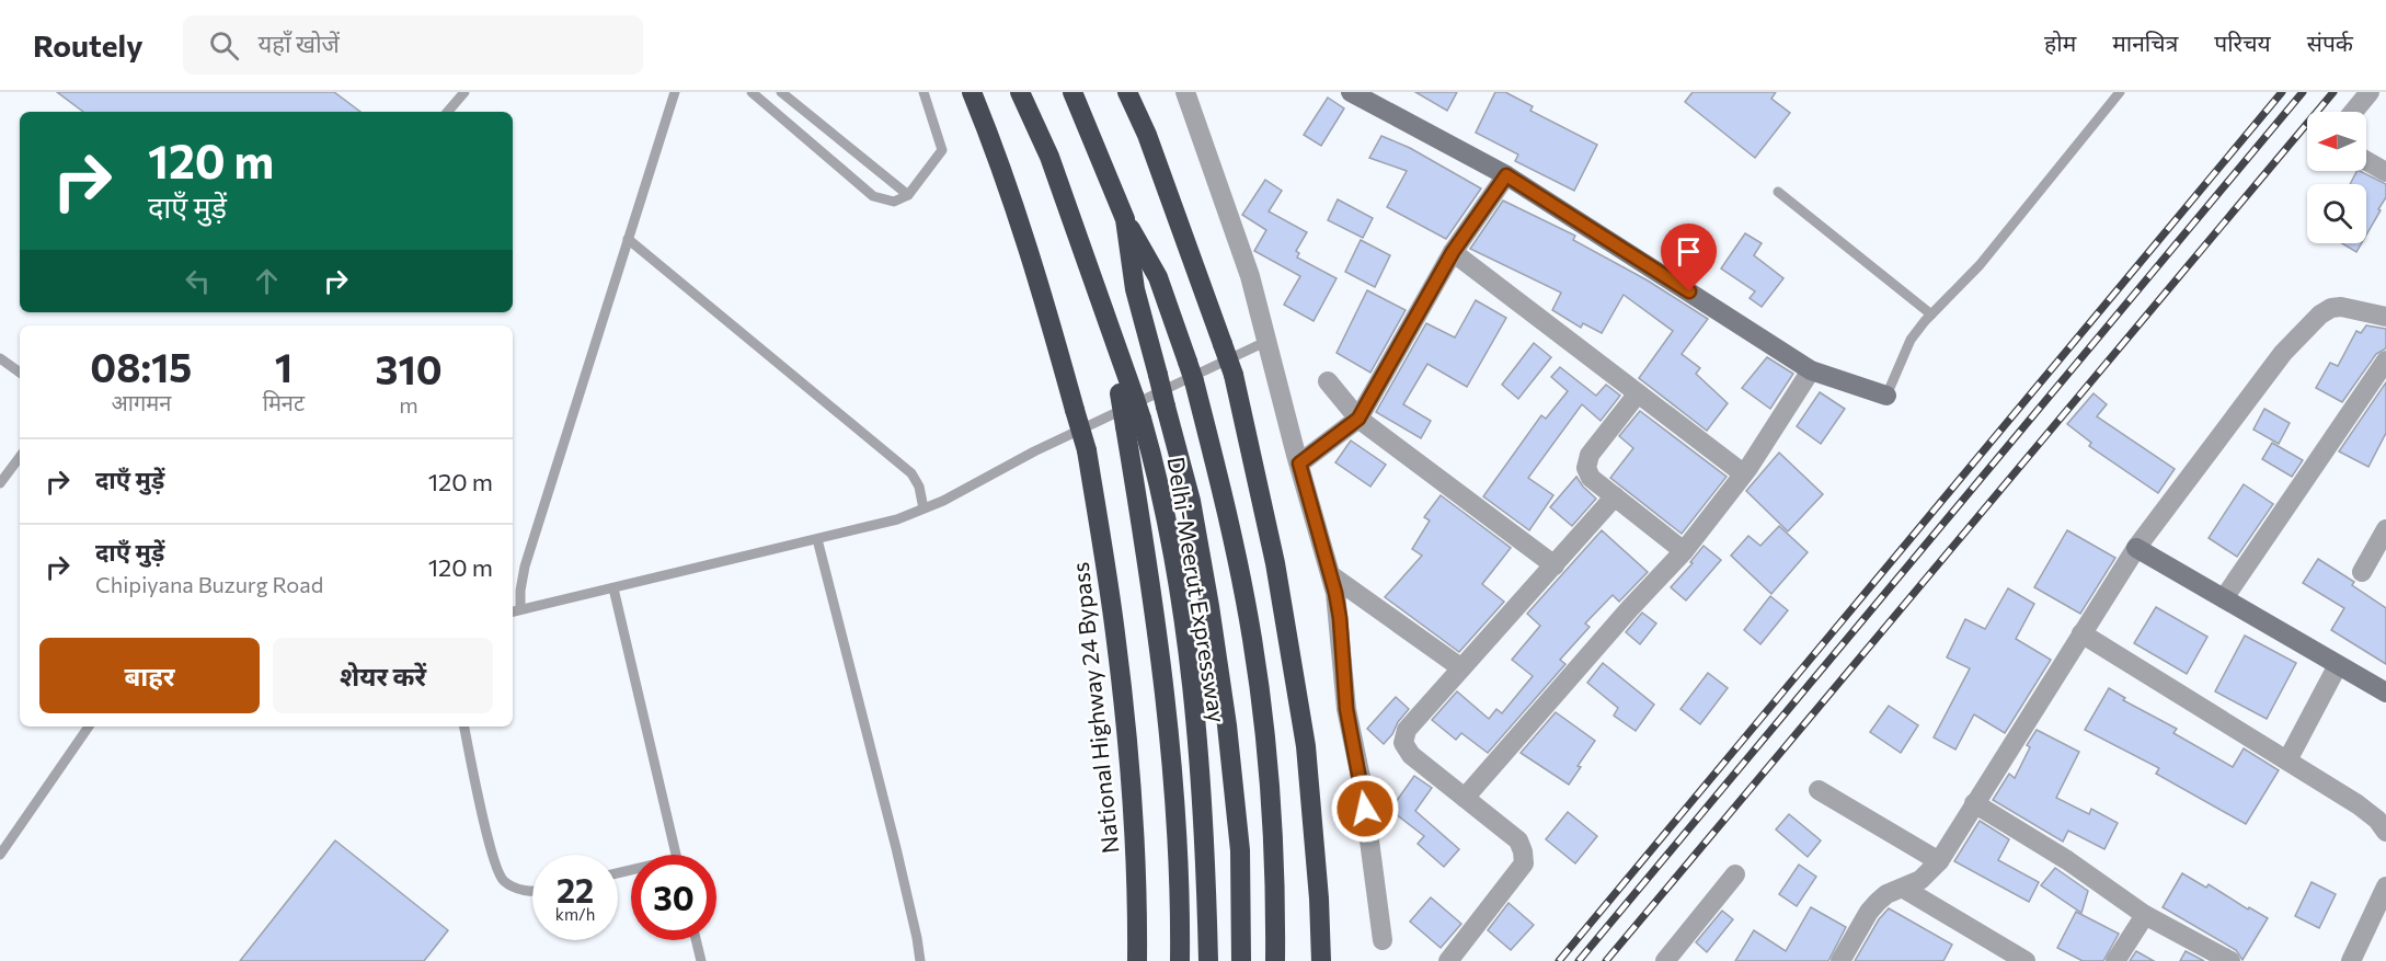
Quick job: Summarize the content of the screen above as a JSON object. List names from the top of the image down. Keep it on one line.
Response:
{"streets":{"highway":["Delhi-Meerut Expressway","National Highway 24 Bypass"]},"north":"left","page":{"header":"Routely","search":"यहाँ खोजें","nav":["होम","मानचित्र","परिचय","संपर्क"],"turn":["120 m","दाएँ मुड़ें"],"eta":["08:15","आगमन","1","मिनट","310","m"],"list":[{"name":"दाएँ मुड़ें","value":"120 m"},{"name":"दाएँ मुड़ें","note":"Chipiyana Buzurg Road","value":"120 m"}],"buttons":["बाहर","शेयर करें"],"speed":"22 km/h","limit":"30"}}
